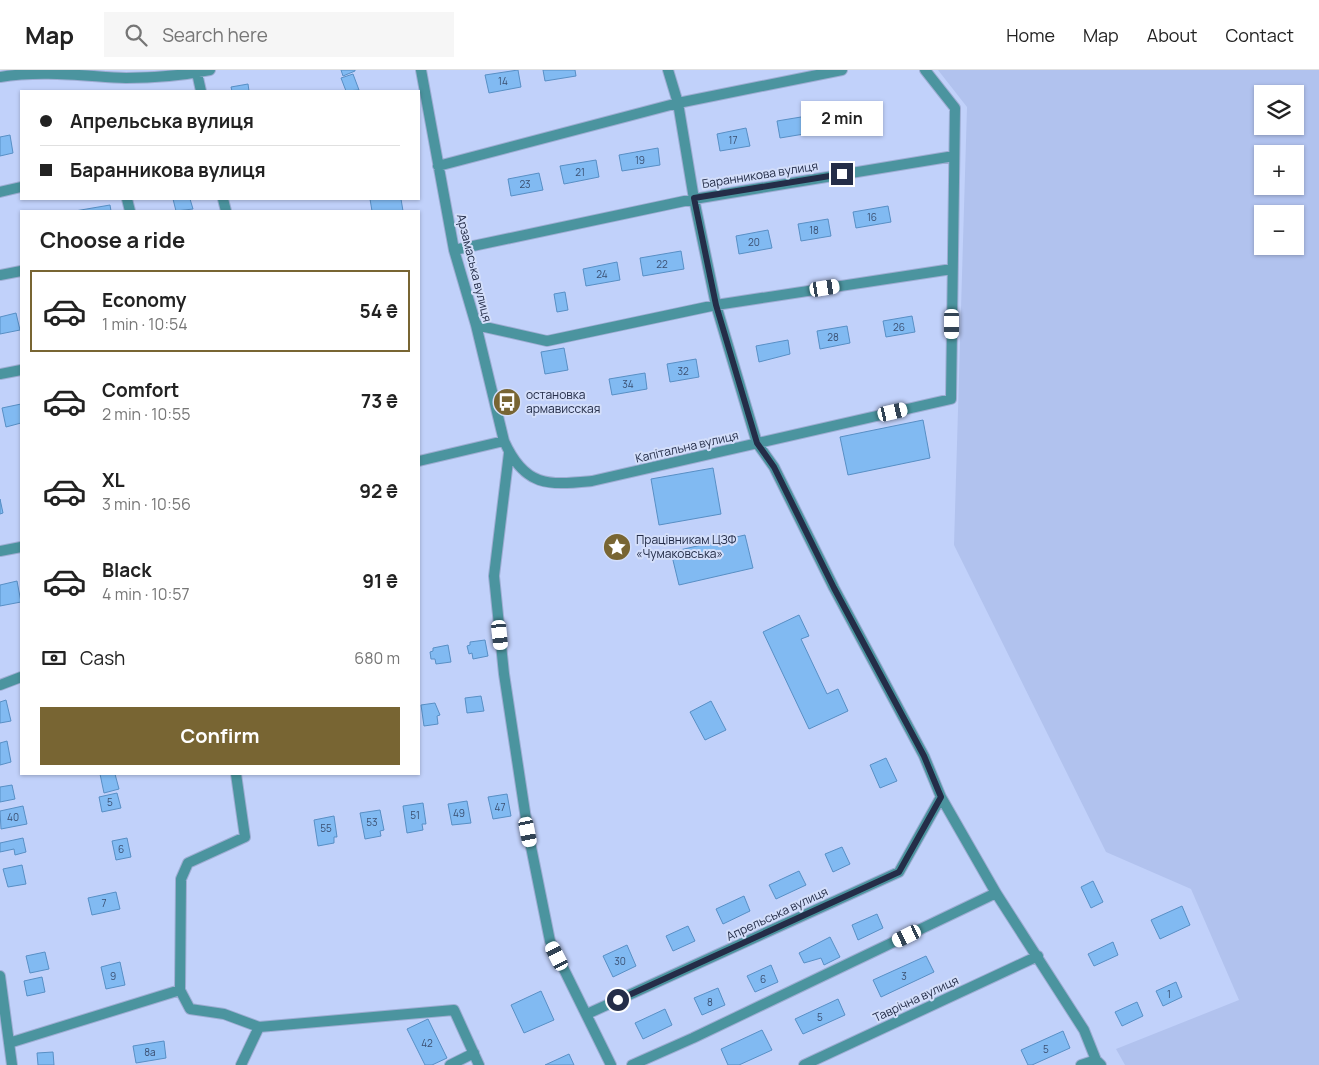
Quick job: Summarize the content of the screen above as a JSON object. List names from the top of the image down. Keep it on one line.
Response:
{"streets":{"street":["Баранникова вулиця","Арзамаська вулиця","Капітальна вулиця","Апрельська вулиця","Таврічна вулиця"]},"crossings":[["Баранникова вулиця","Арзамаська вулиця"],["Арзамаська вулиця","Капітальна вулиця"]],"places":{"bus stop":["остановка армависская"],"place":["Працівникам ЦЗФ «Чумаковська»"]},"house_numbers":["14","17","19","21","23","16","18","20","22","24","26","28","32","34","5","47","49","51","40","53","55","6","7","30","9","3","6","1","8","5","42","5","8а"],"page":{"header":"Map","search":"Search here","nav":["Home","Map","About","Contact"],"map_buttons":["+","−"],"banner":["Апрельська вулиця","Баранникова вулиця"],"bubble":"2 min","heading":"Choose a ride","list":[{"name":"Economy","note":"1 min · 10:54","value":"54 ₴"},{"name":"Comfort","note":"2 min · 10:55","value":"73 ₴"},{"name":"XL","note":"3 min · 10:56","value":"92 ₴"},{"name":"Black","note":"4 min · 10:57","value":"91 ₴"}],"pay":["Cash","680 m"],"buttons":"Confirm"}}
